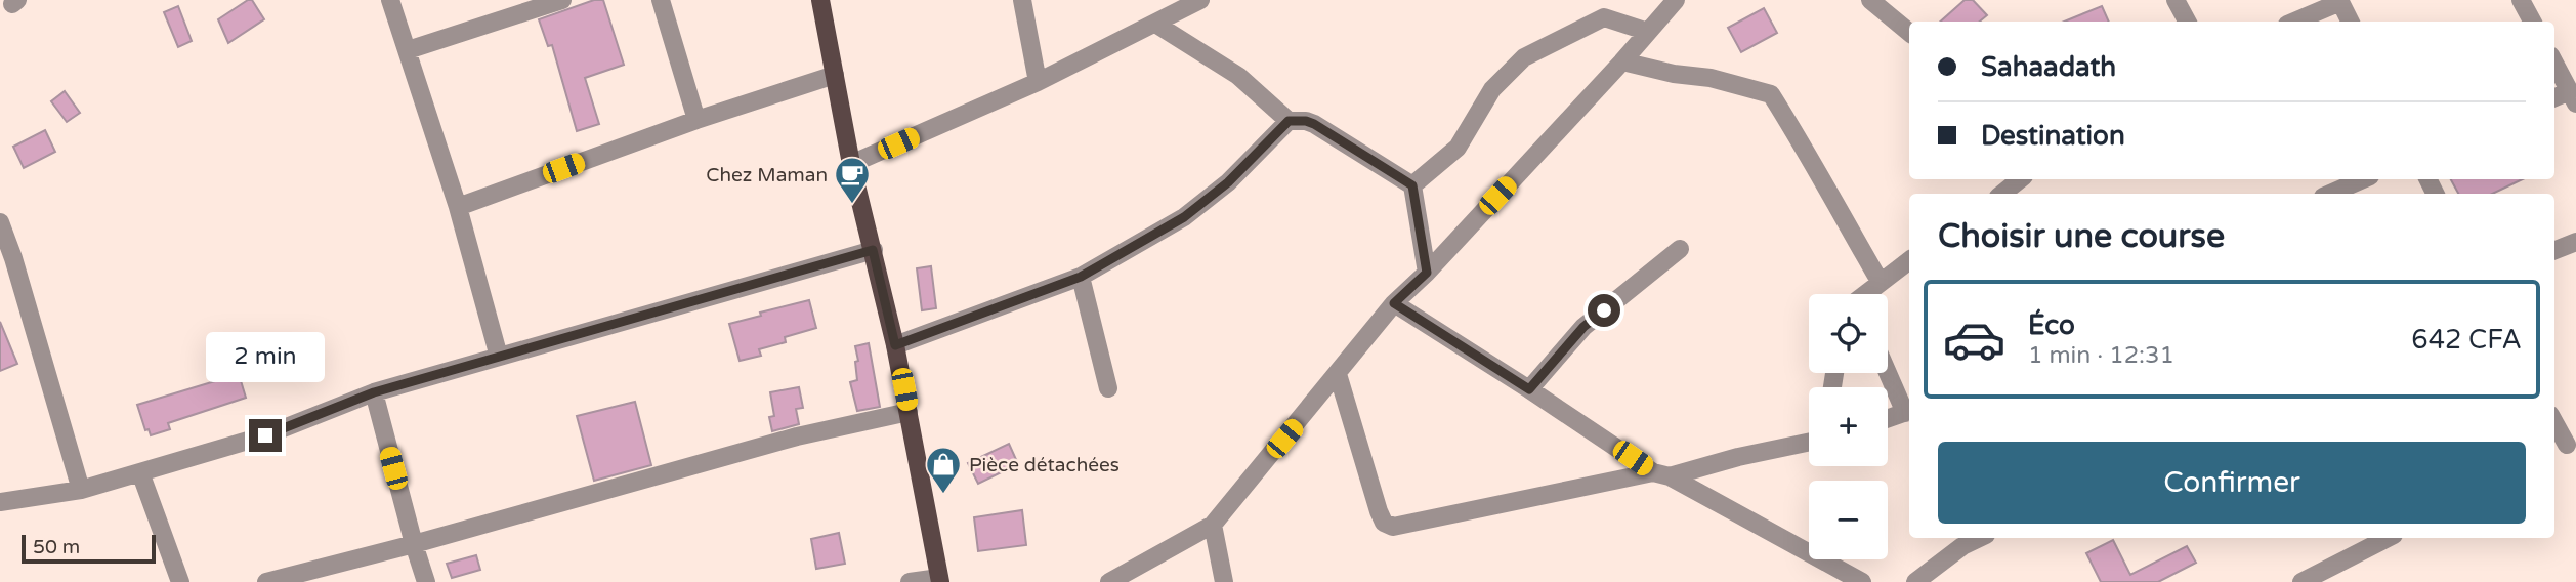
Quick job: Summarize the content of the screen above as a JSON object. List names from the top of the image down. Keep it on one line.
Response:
{"places":{"cafe":["Chez Maman"],"shop":["Pièce détachées"]},"scale_bar":"50 m","page":{"banner":["Sahaadath","Destination"],"heading":"Choisir une course","list":[{"name":"Éco","note":"1 min · 12:31","value":"642 CFA"}],"map_buttons":["+","−"],"bubble":"2 min","buttons":"Confirmer","scale":"50 m"}}
